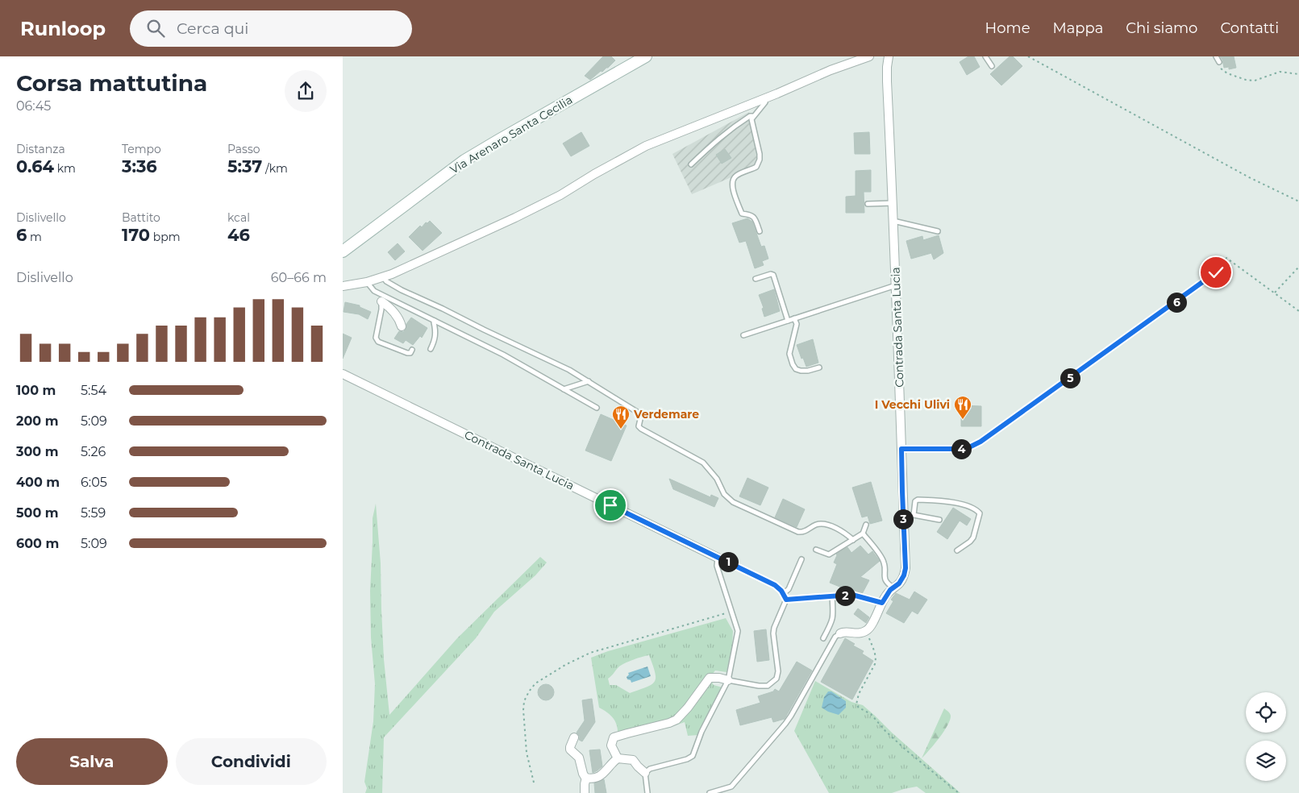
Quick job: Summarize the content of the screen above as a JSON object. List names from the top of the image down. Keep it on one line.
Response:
{"streets":{"street":["Via Arenaro Santa Cecilia","Contrada Santa Lucia"]},"places":{"restaurant":["I Vecchi Ulivi","Verdemare"]},"page":{"header":"Runloop","search":"Cerca qui","nav":["Home","Mappa","Chi siamo","Contatti"],"heading":["Corsa mattutina","06:45"],"stats":[["Distanza","0.64 km"],["Tempo","3:36"],["Passo","5:37 /km"],["Dislivello","6 m"],["Battito","170 bpm"],["kcal","46"]],"chart":["Dislivello","60–66 m"],"pins":["6","5","4","3","1","2"],"list":[{"name":"100 m","note":"5:54"},{"name":"200 m","note":"5:09"},{"name":"300 m","note":"5:26"},{"name":"400 m","note":"6:05"},{"name":"500 m","note":"5:59"},{"name":"600 m","note":"5:09"}],"buttons":["Salva","Condividi"]}}
